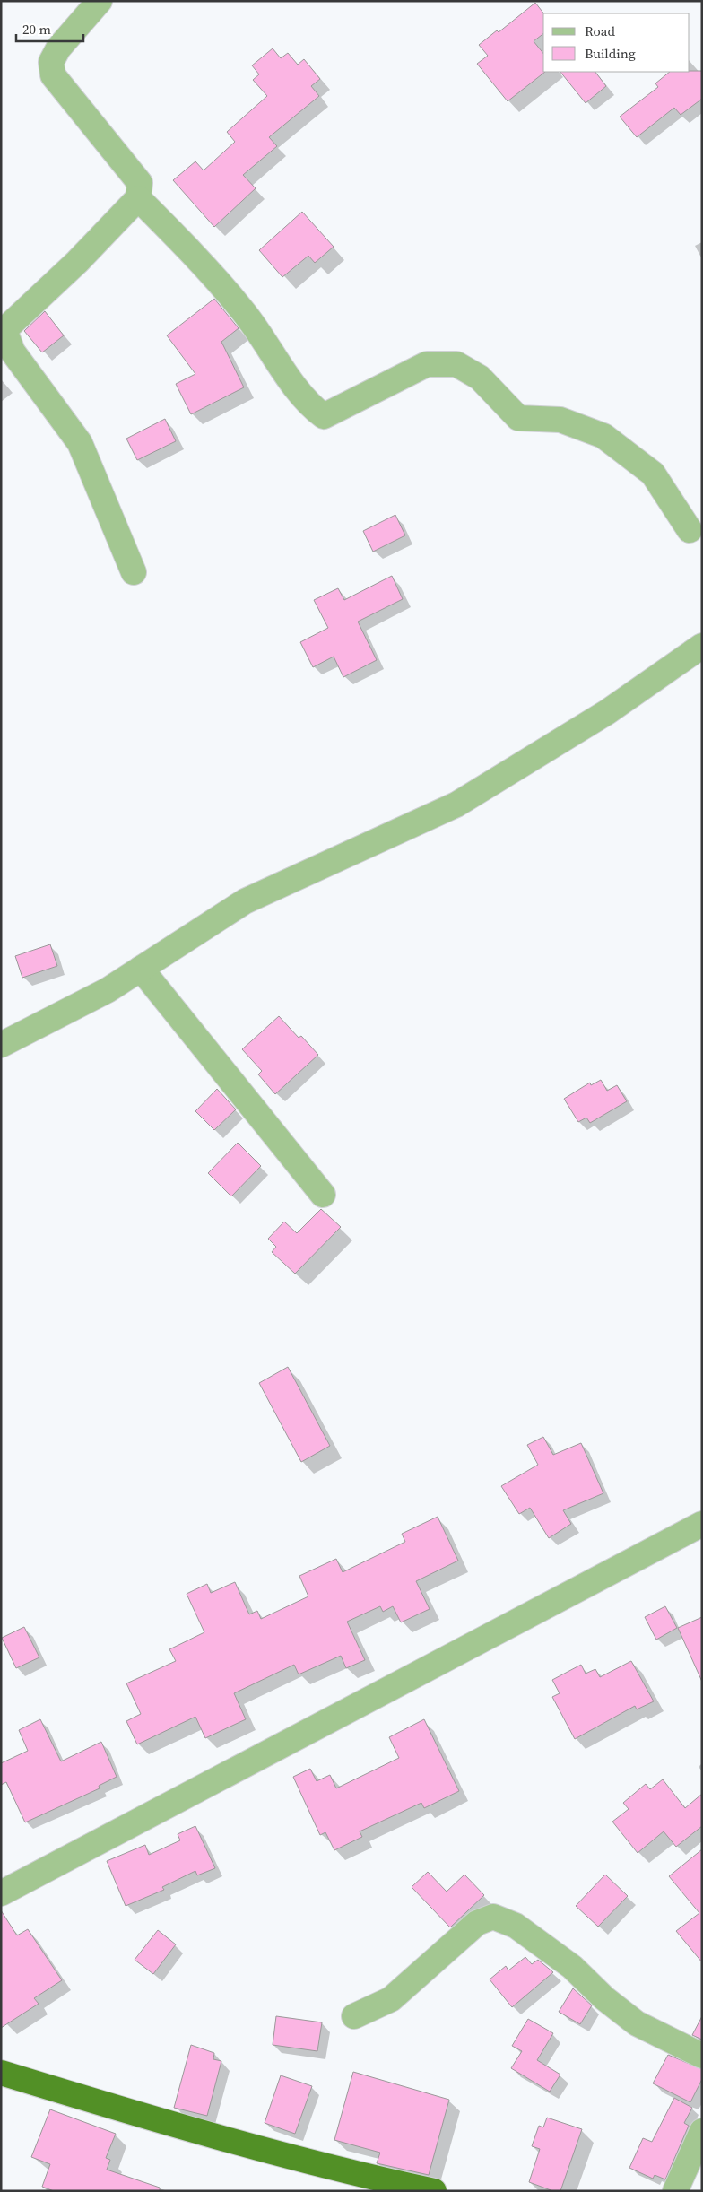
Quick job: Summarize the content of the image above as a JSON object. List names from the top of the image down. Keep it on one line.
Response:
{"legend":["Road","Building"],"scale_bar":"20 m"}
